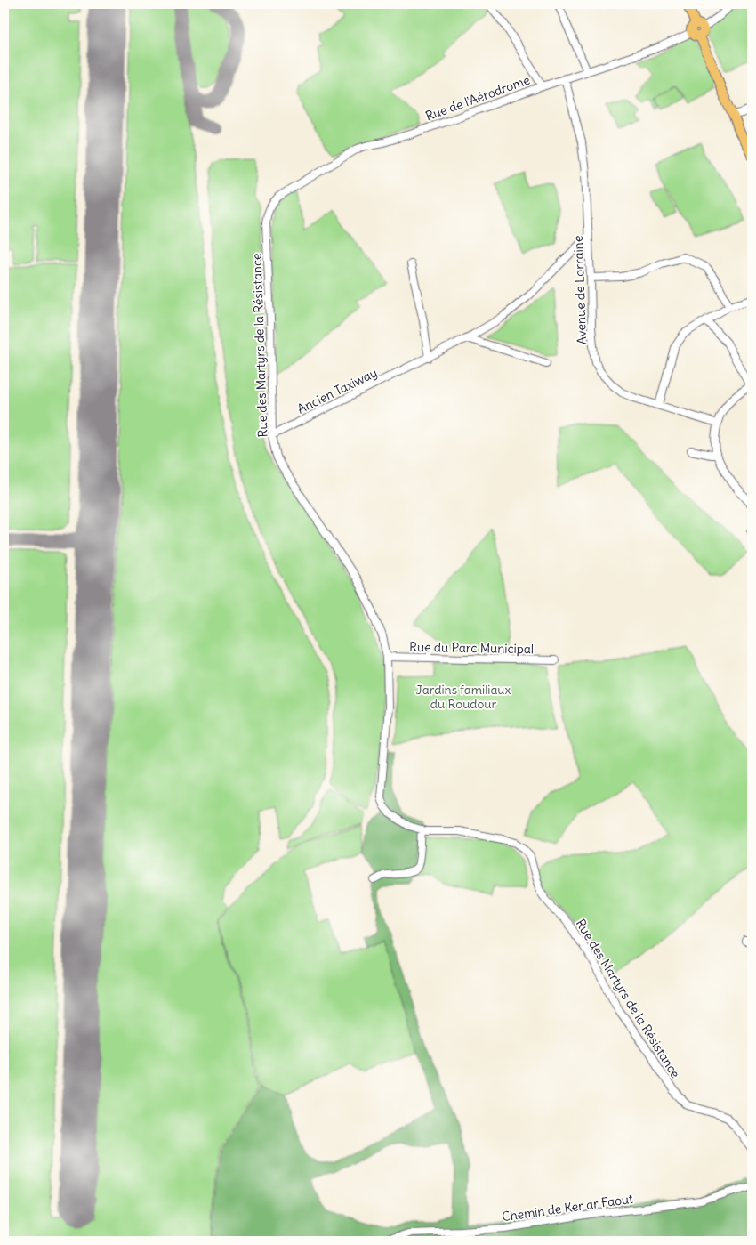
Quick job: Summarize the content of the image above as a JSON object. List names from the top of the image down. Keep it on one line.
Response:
{"streets":{"street":["Rue de l'Aérodrome","Avenue de Lorraine","Rue des Martyrs de la Résistance","Ancien Taxiway","Rue du Parc Municipal","Chemin de Ker ar Faout"]},"crossings":[["Rue de l'Aérodrome","Avenue de Lorraine"],["Rue de l'Aérodrome","Rue des Martyrs de la Résistance"],["Avenue de Lorraine","Ancien Taxiway"],["Rue des Martyrs de la Résistance","Ancien Taxiway"],["Rue des Martyrs de la Résistance","Rue du Parc Municipal"]],"parks":["Jardins familiaux du Roudour"]}
